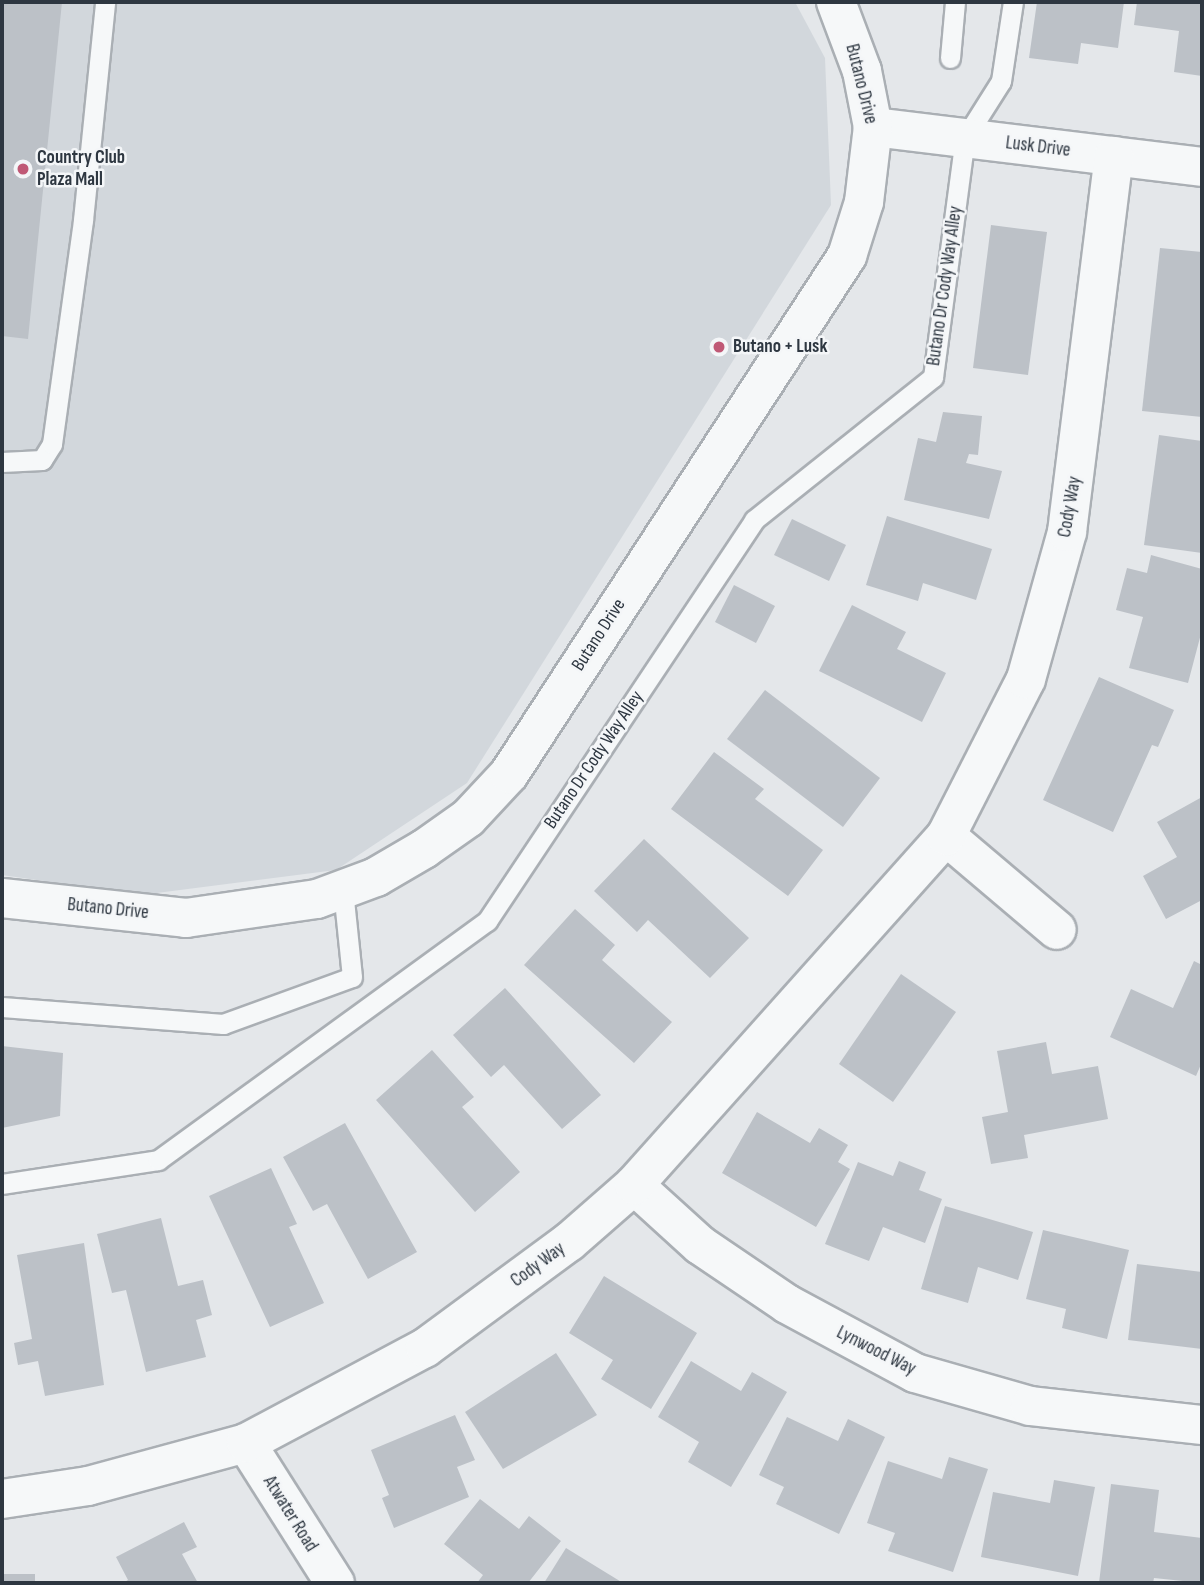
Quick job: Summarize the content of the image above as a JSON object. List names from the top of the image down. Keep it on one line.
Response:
{"streets":{"street":["Butano Drive","Lusk Drive","Cody Way","Lynwood Way","Atwater Road"],"lane":["Butano Dr Cody Way Alley"]},"crossings":[["Butano Drive","Lusk Drive"],["Lusk Drive","Butano Dr Cody Way Alley"],["Lusk Drive","Cody Way"],["Cody Way","Lynwood Way"],["Cody Way","Atwater Road"]],"places":["Country Club Plaza Mall","Butano + Lusk"]}
